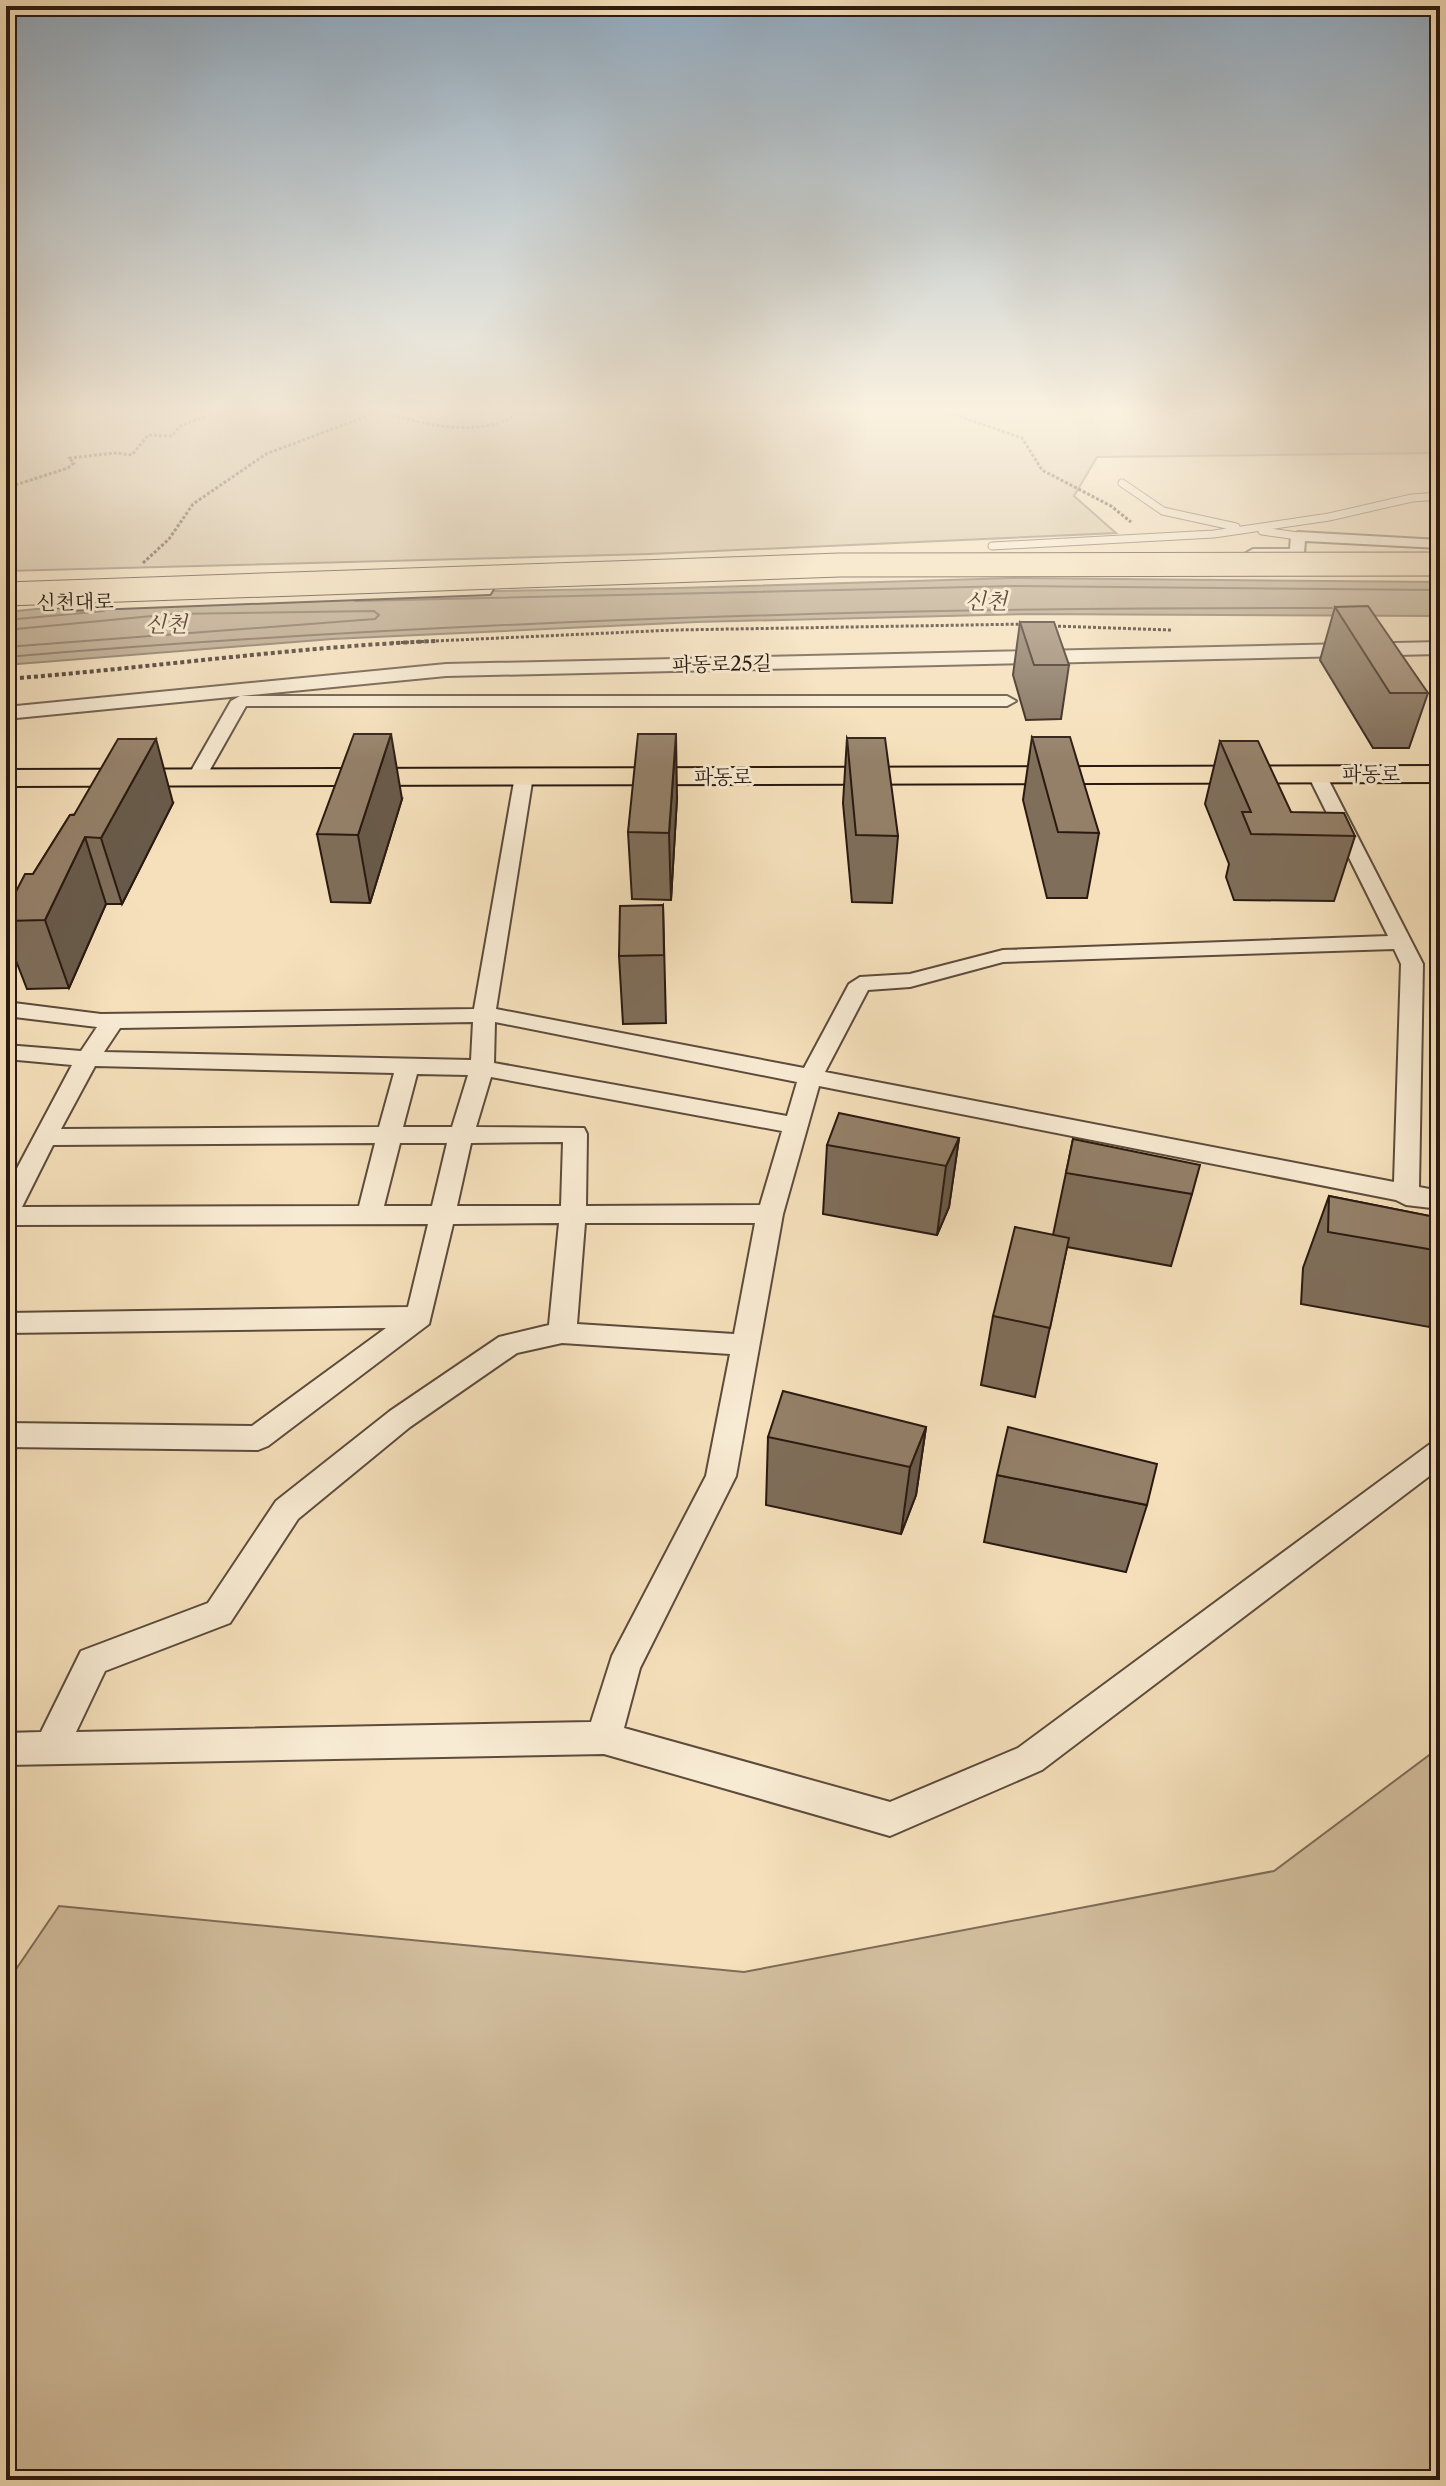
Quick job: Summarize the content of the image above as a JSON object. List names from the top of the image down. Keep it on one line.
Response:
{"streets":{"highway":["신천대로"],"main road":["파동로"],"street":["파동로25길"]},"water":["신천"]}
